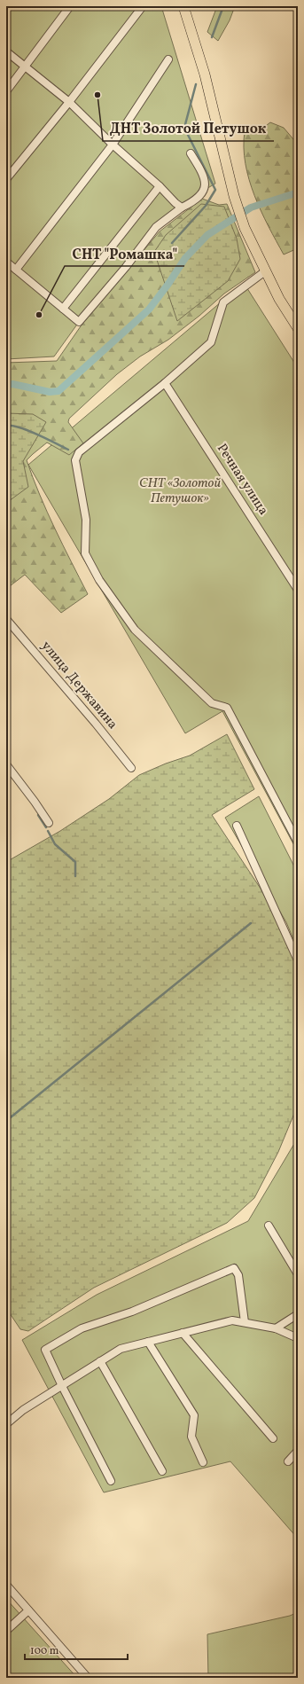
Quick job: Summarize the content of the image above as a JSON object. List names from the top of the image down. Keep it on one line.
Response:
{"streets":{"street":["Речная улица","улица Державина"]},"parks":["СНТ «Золотой Петушок»"],"places":["ДНТ Золотой Петушок","СНТ \"Ромашка\""],"scale_bar":"100 m"}
